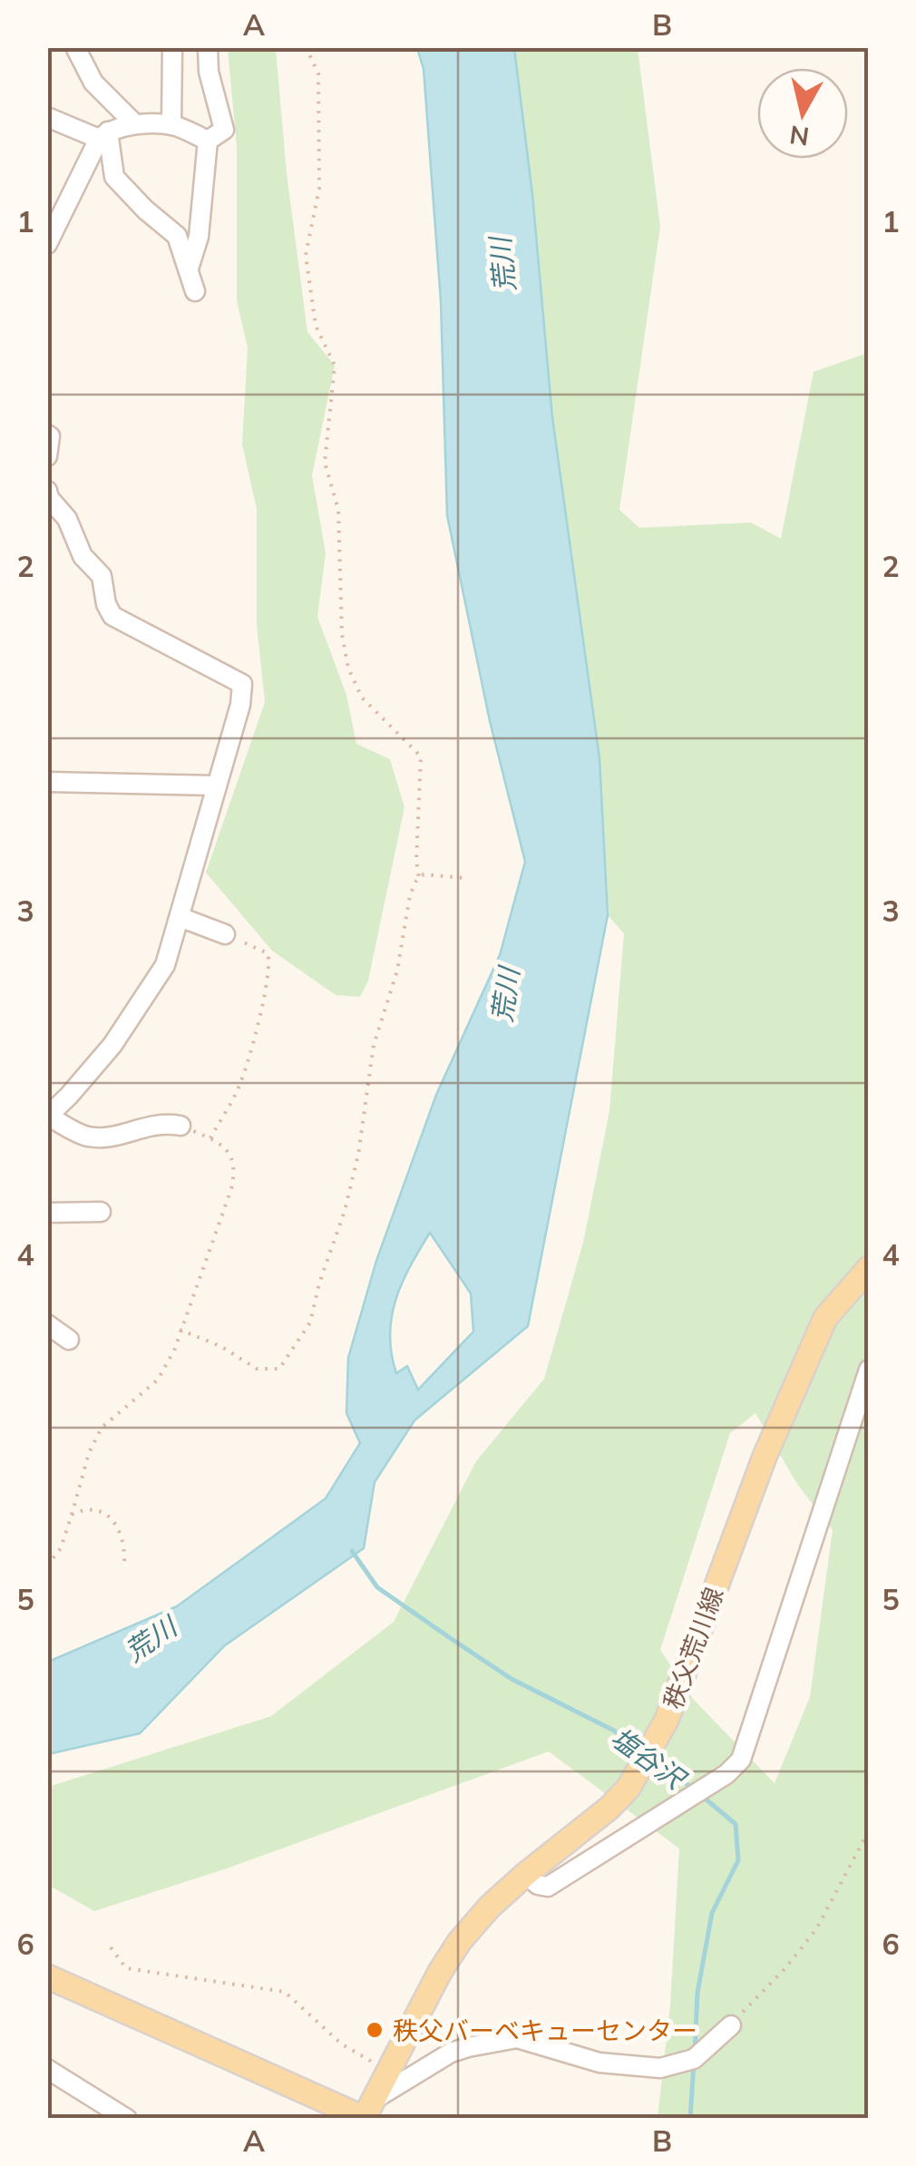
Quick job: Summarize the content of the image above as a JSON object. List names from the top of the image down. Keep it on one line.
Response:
{"streets":{"main road":["秩父荒川線"]},"water":["荒川","塩谷沢"],"places":["秩父バーベキューセンター"],"north":"bottom","grid":{"columns":["A","B"],"rows":["1","2","3","4","5","6"]}}
